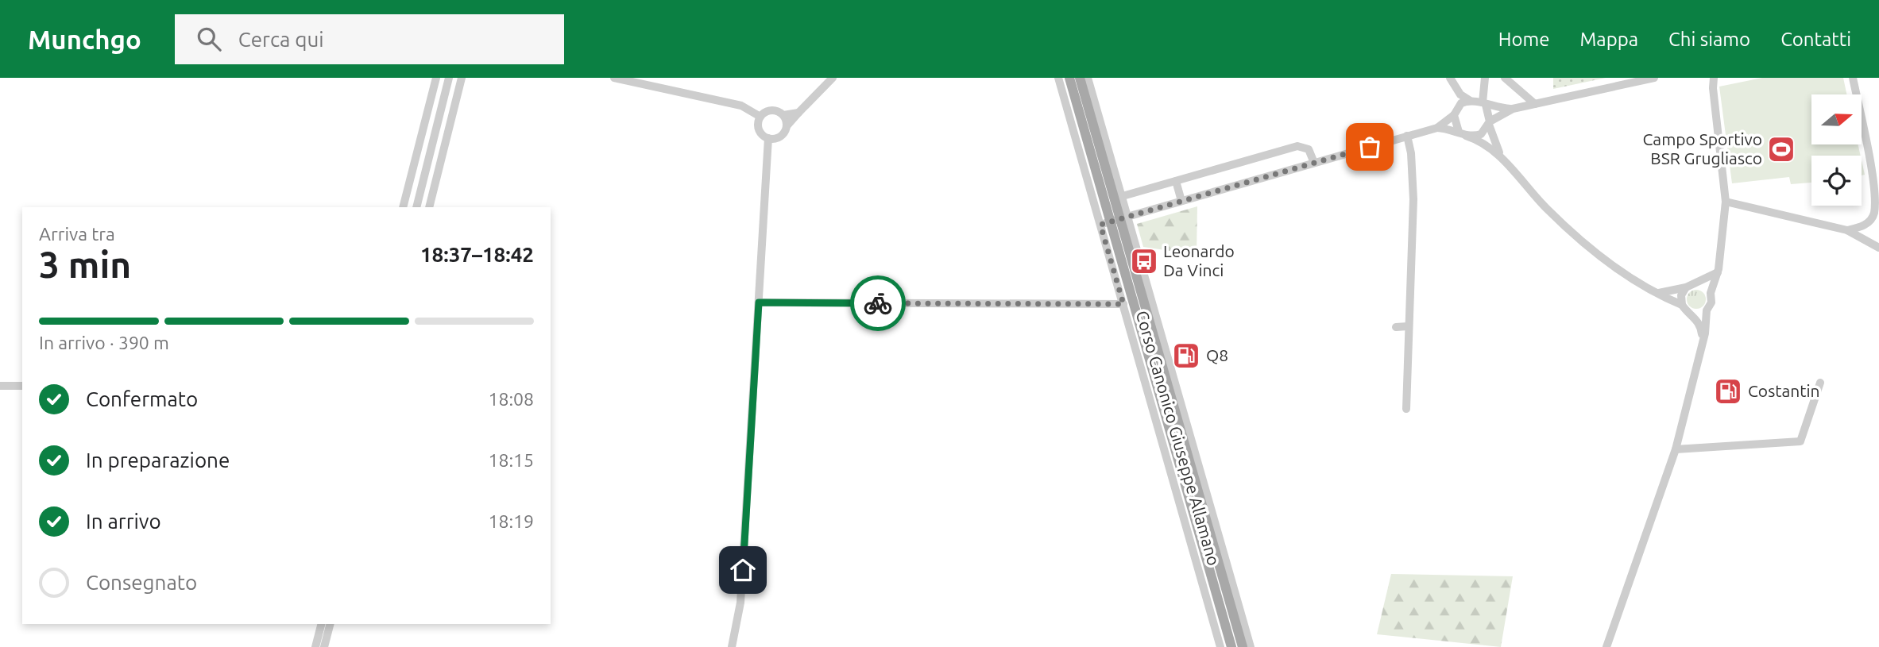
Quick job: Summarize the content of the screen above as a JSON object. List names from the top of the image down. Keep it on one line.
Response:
{"streets":{"main road":["Corso Canonico Giuseppe Allamano"]},"places":{"sports":["Campo Sportivo BSR Grugliasco"],"bus stop":["Leonardo Da Vinci"],"fuel station":["Q8","Costantin"]},"north":"right","page":{"header":"Munchgo","search":"Cerca qui","nav":["Home","Mappa","Chi siamo","Contatti"],"heading":["3 min","Arriva tra","18:37–18:42"],"bar":"In arrivo · 390 m","list":[["Confermato","18:08"],["In preparazione","18:15"],["In arrivo","18:19"],"Consegnato"]}}
